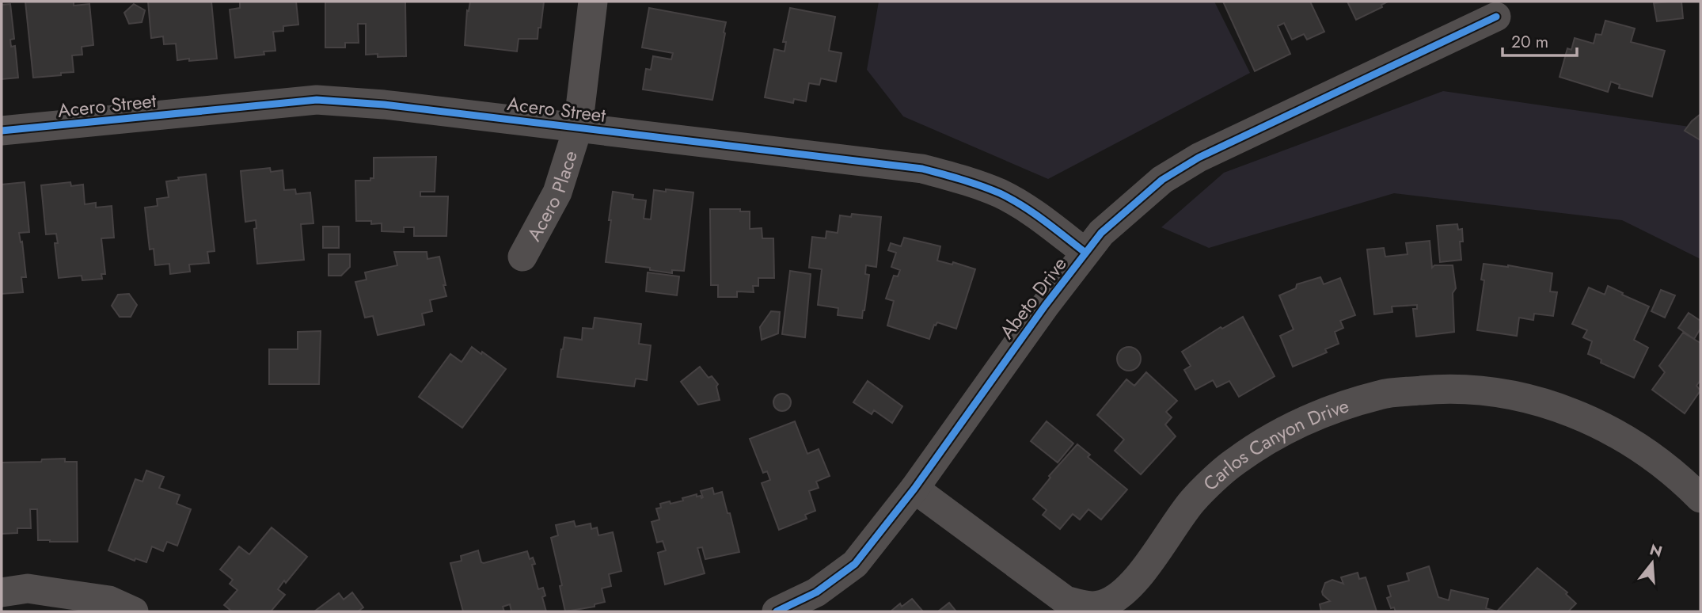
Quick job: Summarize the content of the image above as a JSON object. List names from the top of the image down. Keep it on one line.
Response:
{"streets":{"street":["Acero Street","Acero Place","Abeto Drive","Carlos Canyon Drive"]},"crossings":[["Acero Street","Acero Place"],["Acero Street","Abeto Drive"],["Abeto Drive","Carlos Canyon Drive"]],"scale_bar":"20 m","north":"top"}
